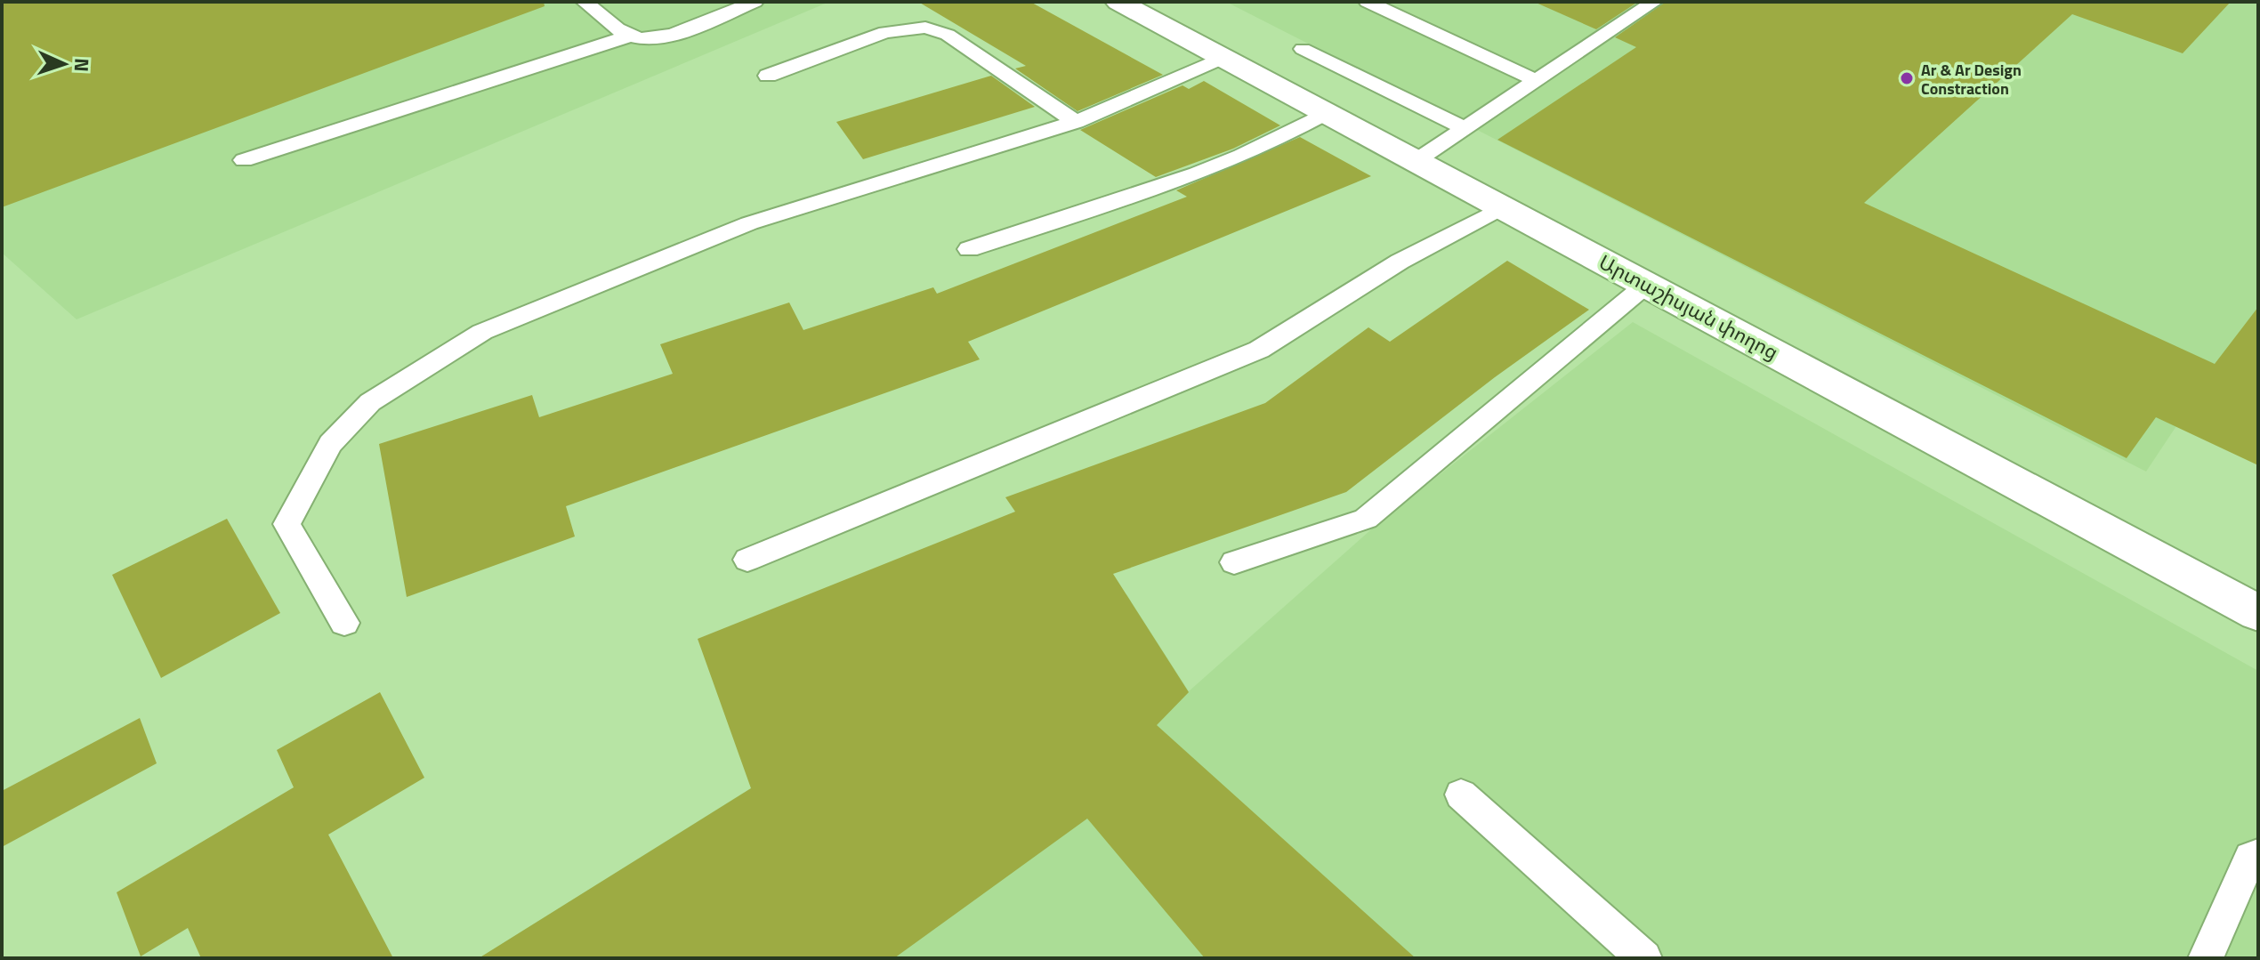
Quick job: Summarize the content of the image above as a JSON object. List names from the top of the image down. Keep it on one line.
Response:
{"streets":{"street":["Արտաշիսյան փողոց"]},"places":["Ar & Ar Design Constraction"],"north":"right"}
